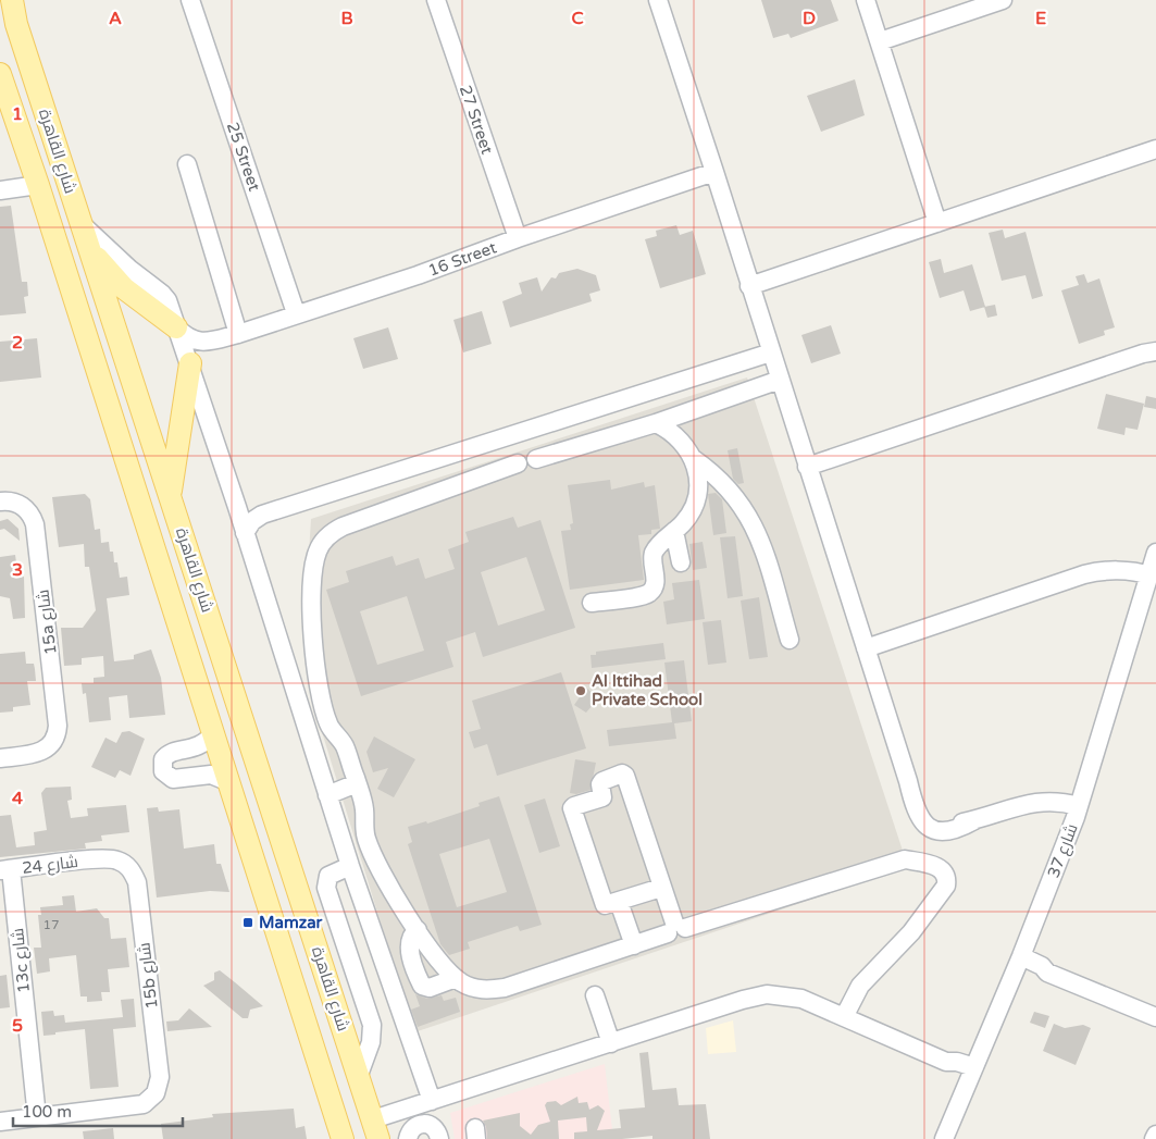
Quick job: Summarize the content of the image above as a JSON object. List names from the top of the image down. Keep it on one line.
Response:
{"streets":{"main road":["شارع القاهرة"],"street":["27 Street","25 Street","16 Street","15a شارع","شارع 37","شارع 24","13c شارع","15b شارع"]},"crossings":[["27 Street","16 Street"],["25 Street","16 Street"],["شارع 24","13c شارع"],["شارع 24","15b شارع"],["13c شارع","15b شارع"]],"places":{"other":["Al Ittihad Private School"],"transit":["Mamzar"]},"house_numbers":["17"],"scale_bar":"100 m","grid":{"columns":["A","B","C","D","E"],"rows":["1","2","3","4","5"]}}
